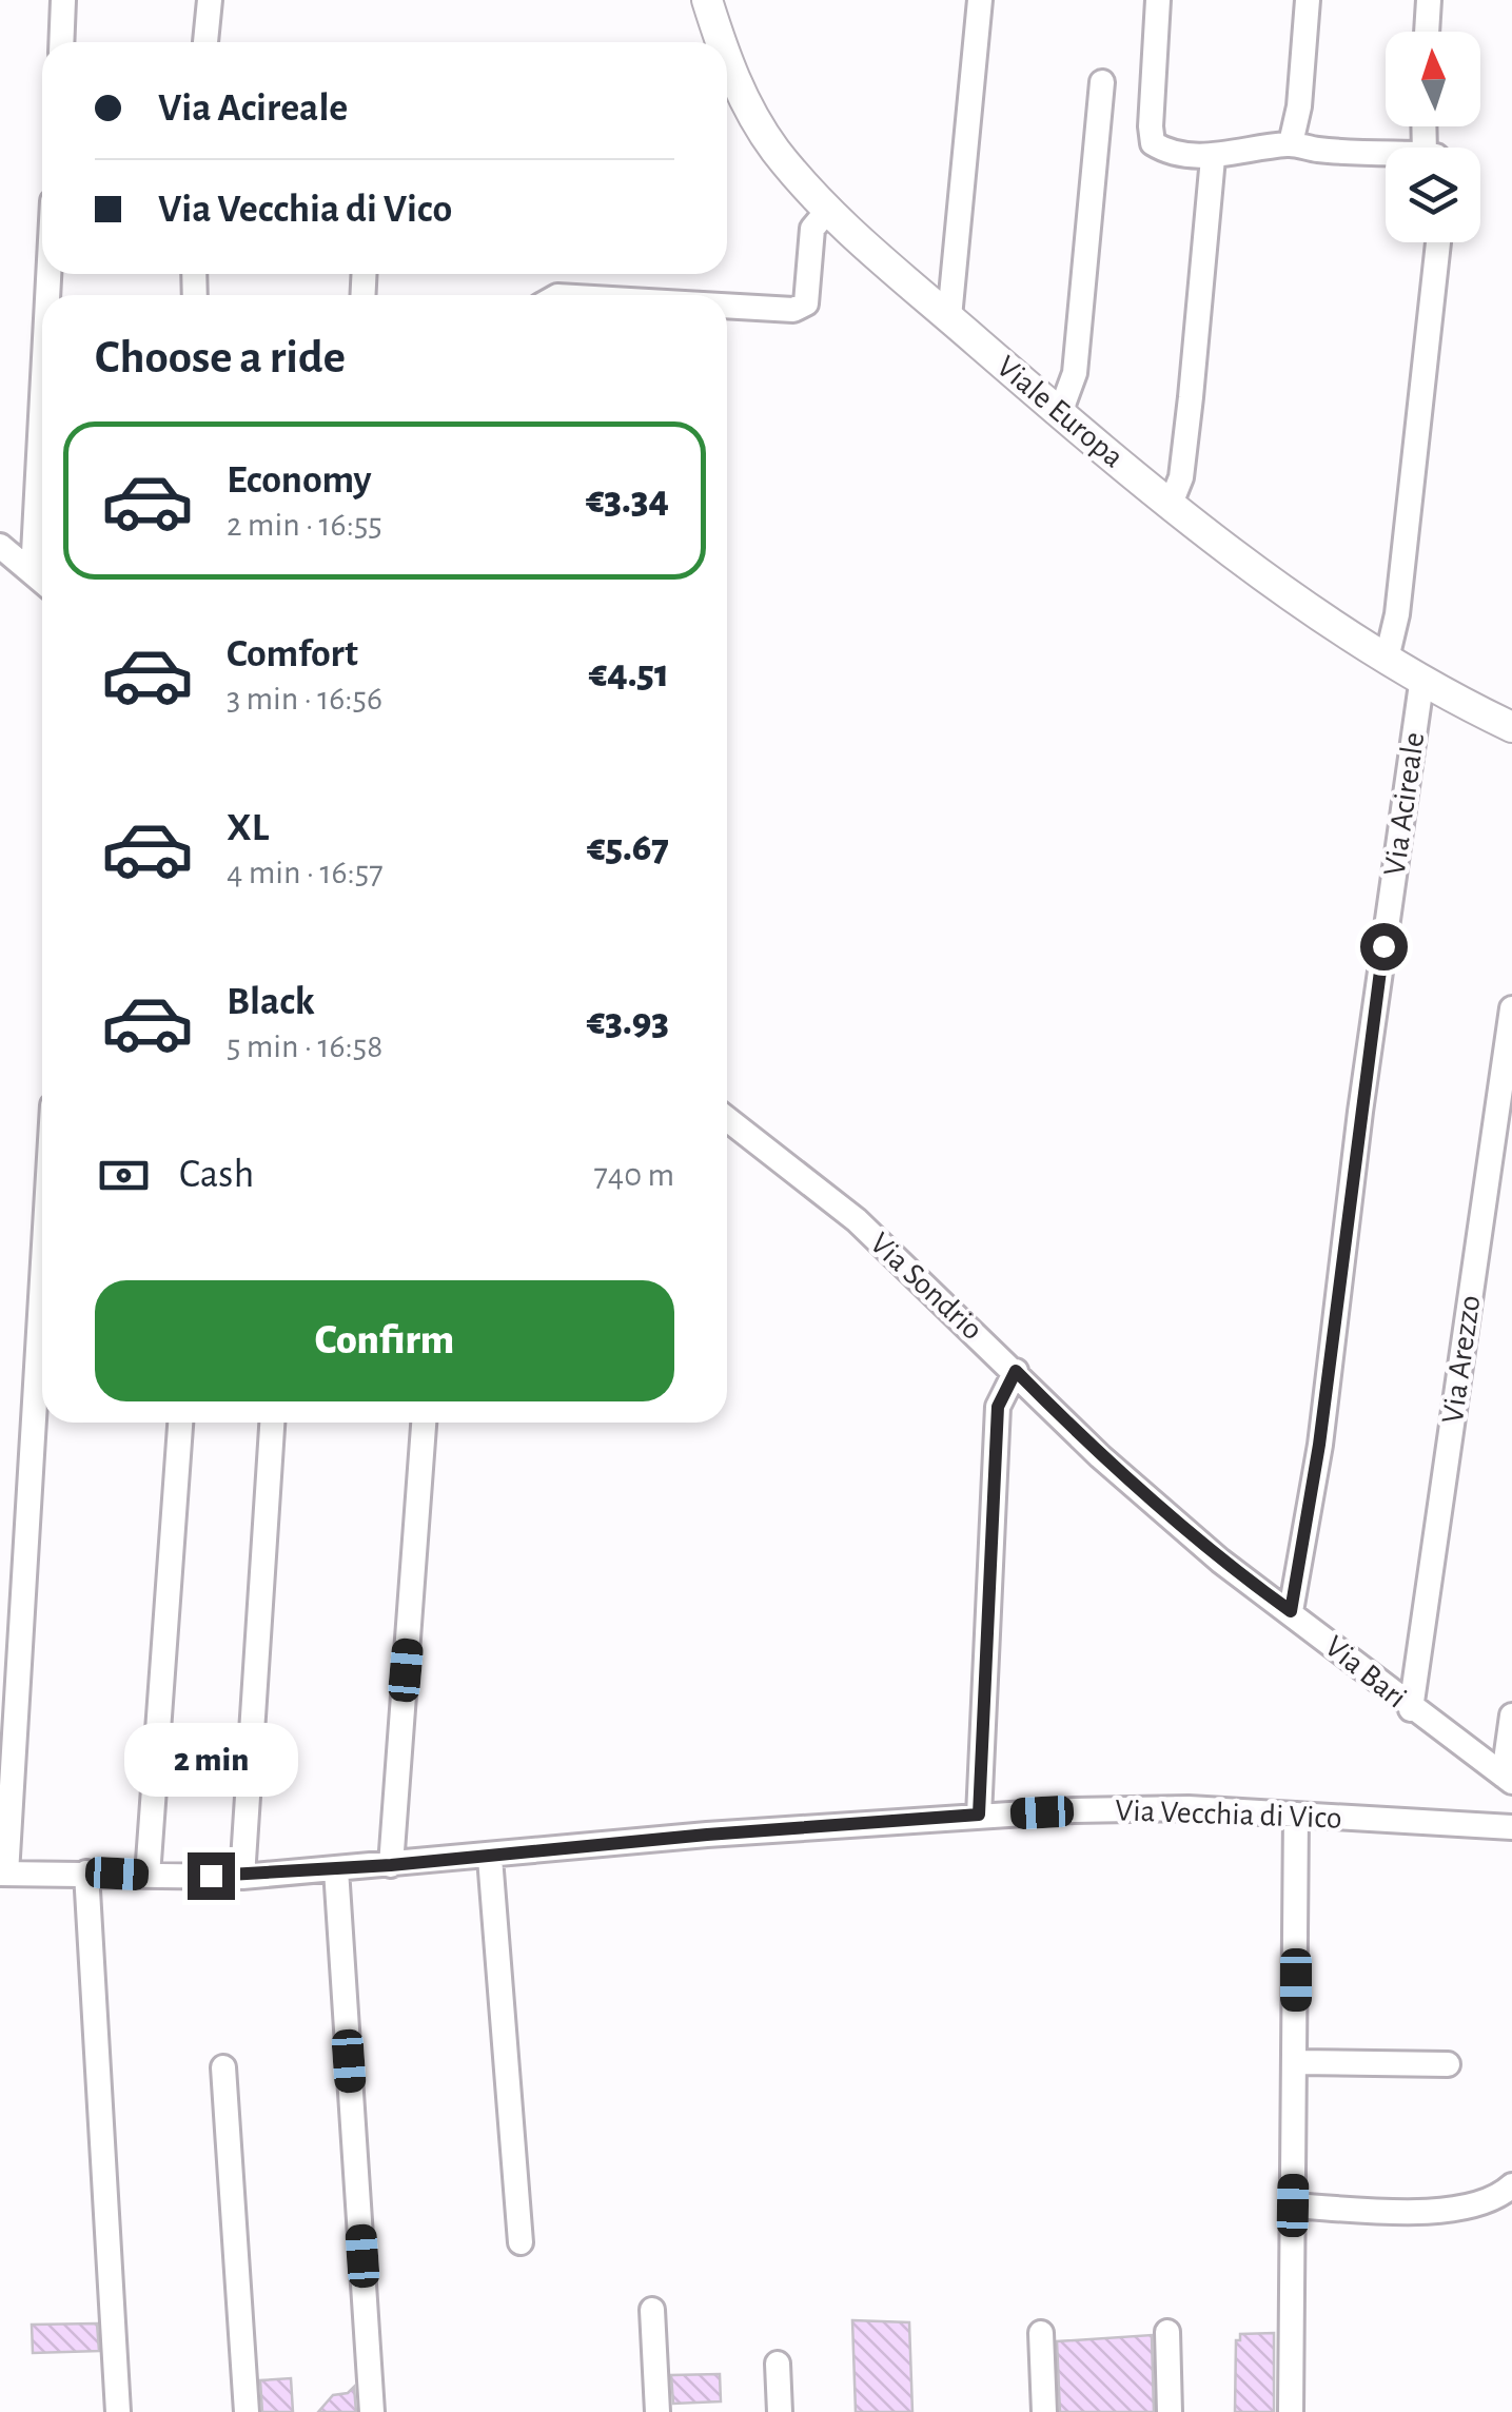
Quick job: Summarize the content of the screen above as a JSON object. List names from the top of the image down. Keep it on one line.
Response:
{"streets":{"street":["Viale Europa","Via Acireale","Via Sondrio","Via Arezzo","Via Bari","Via Vecchia di Vico"]},"crossings":[["Viale Europa","Via Acireale"],["Via Acireale","Via Bari"],["Via Sondrio","Via Bari"],["Via Arezzo","Via Bari"]],"north":"top","page":{"banner":["Via Acireale","Via Vecchia di Vico"],"heading":"Choose a ride","list":[{"name":"Economy","note":"2 min · 16:55","value":"€3.34"},{"name":"Comfort","note":"3 min · 16:56","value":"€4.51"},{"name":"XL","note":"4 min · 16:57","value":"€5.67"},{"name":"Black","note":"5 min · 16:58","value":"€3.93"}],"pay":["Cash","740 m"],"buttons":"Confirm","bubble":"2 min"}}
